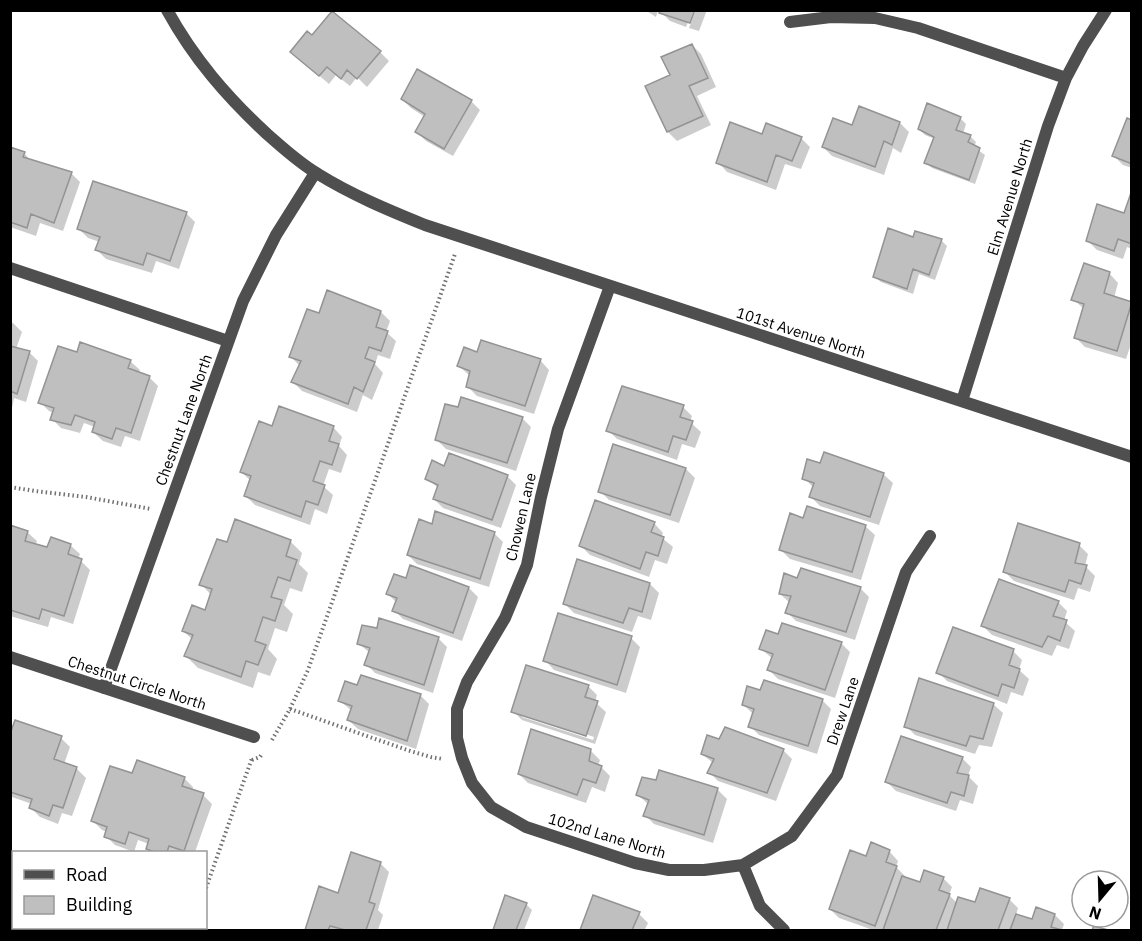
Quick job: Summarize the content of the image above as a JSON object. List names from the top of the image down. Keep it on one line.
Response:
{"streets":{"street":["Elm Avenue North","101st Avenue North","Chestnut Lane North","Chowen Lane","Chestnut Circle North","Drew Lane","102nd Lane North"]},"crossings":[["Elm Avenue North","101st Avenue North"],["101st Avenue North","Chestnut Lane North"],["101st Avenue North","Chowen Lane"],["Chestnut Lane North","Chestnut Circle North"],["Chowen Lane","102nd Lane North"],["Drew Lane","102nd Lane North"]],"legend":["Road","Building"],"north":"bottom"}
